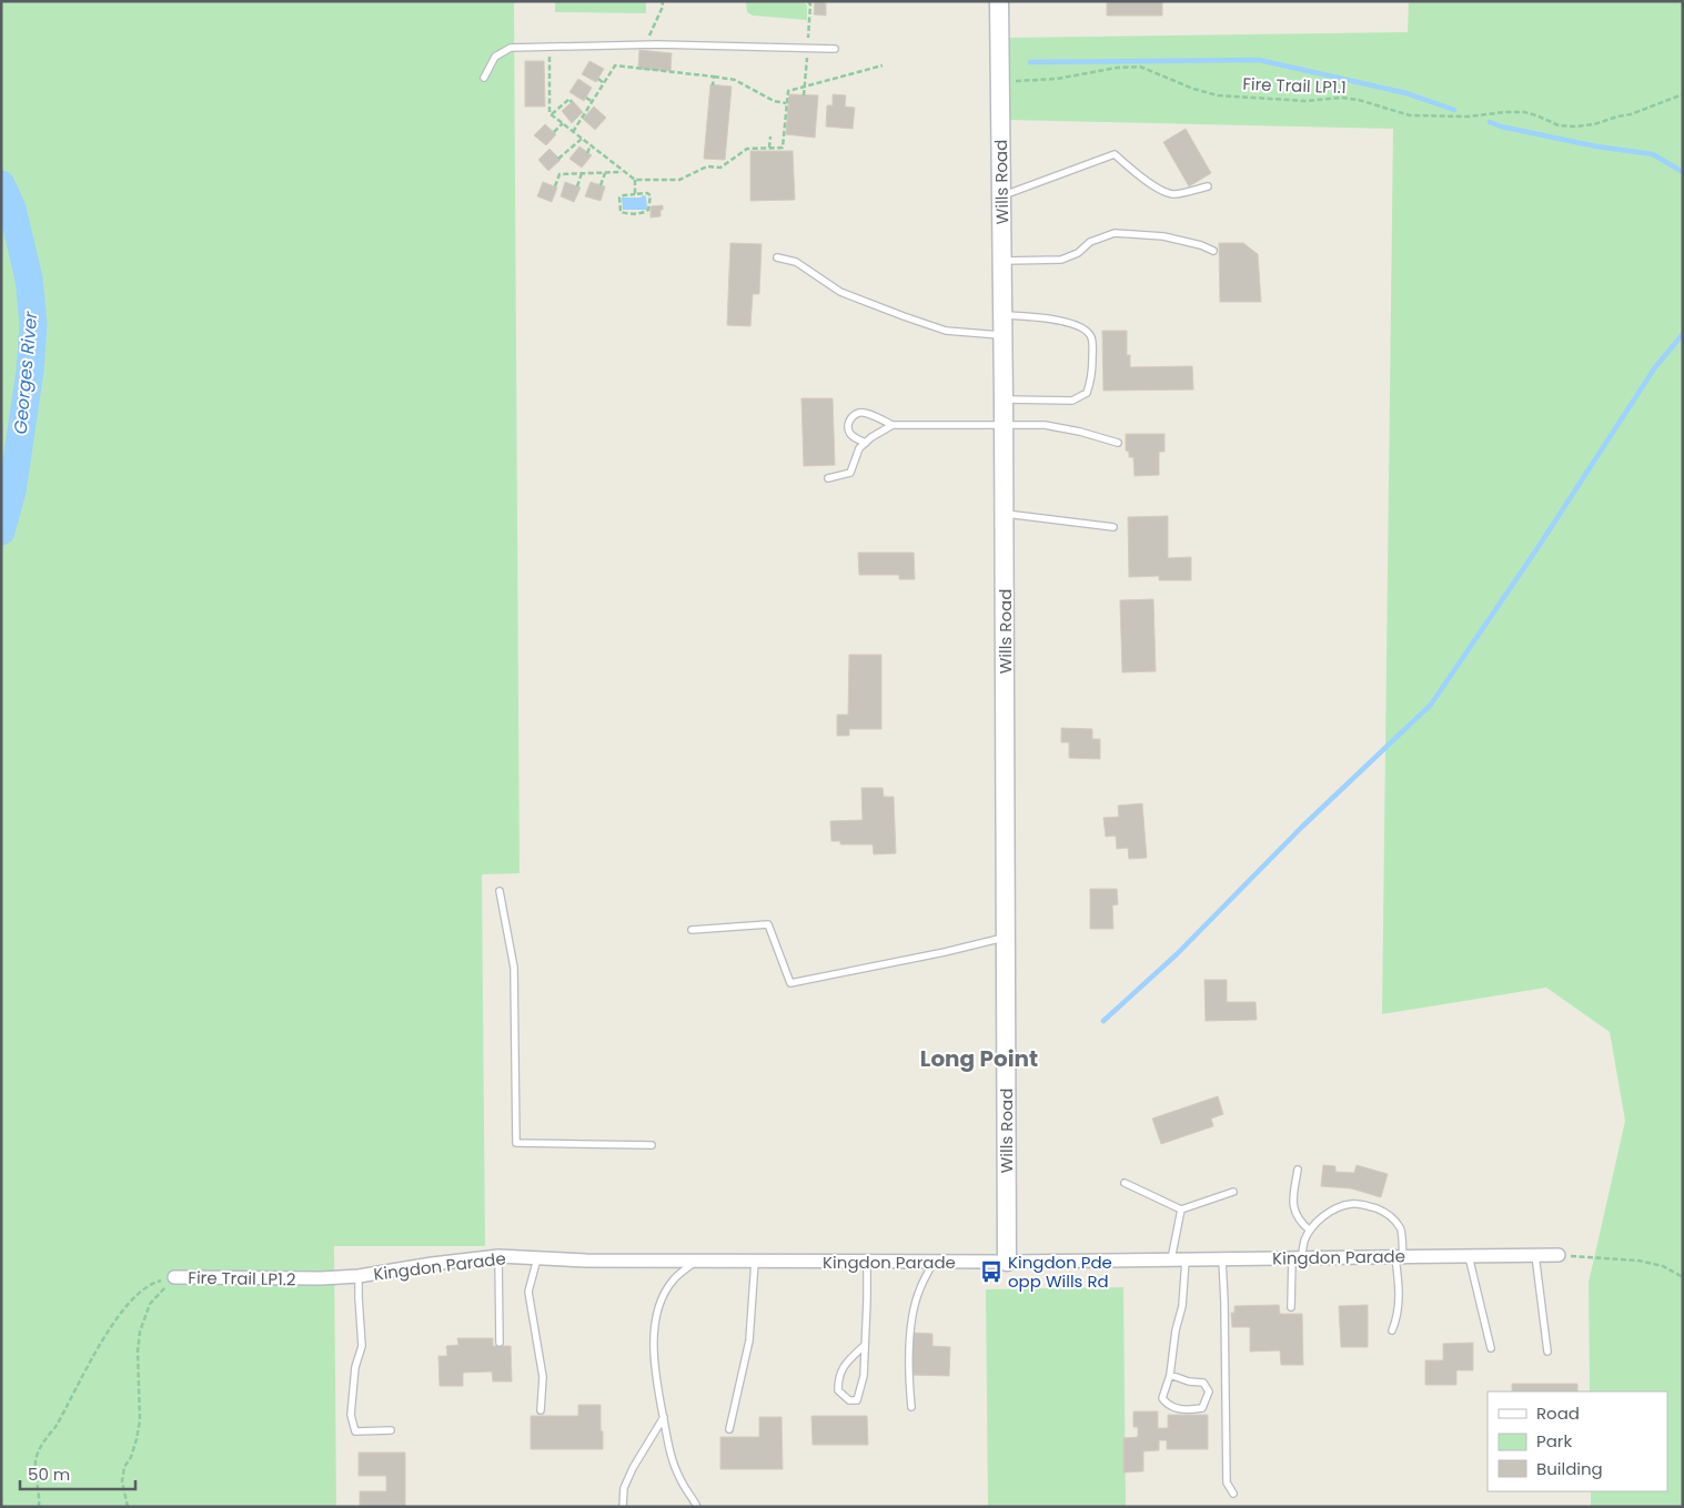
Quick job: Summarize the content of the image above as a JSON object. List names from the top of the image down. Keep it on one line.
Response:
{"streets":{"street":["Wills Road","Kingdon Parade","Fire Trail LP1.2"],"path":["Fire Trail LP1.1"]},"crossings":[["Fire Trail LP1.1","Wills Road"],["Wills Road","Kingdon Parade"],["Kingdon Parade","Fire Trail LP1.2"]],"districts":["Long Point"],"water":["Georges River"],"places":{"bus stop":["Kingdon Pde opp Wills Rd"]},"legend":["Road","Park","Building"],"scale_bar":"50 m"}
